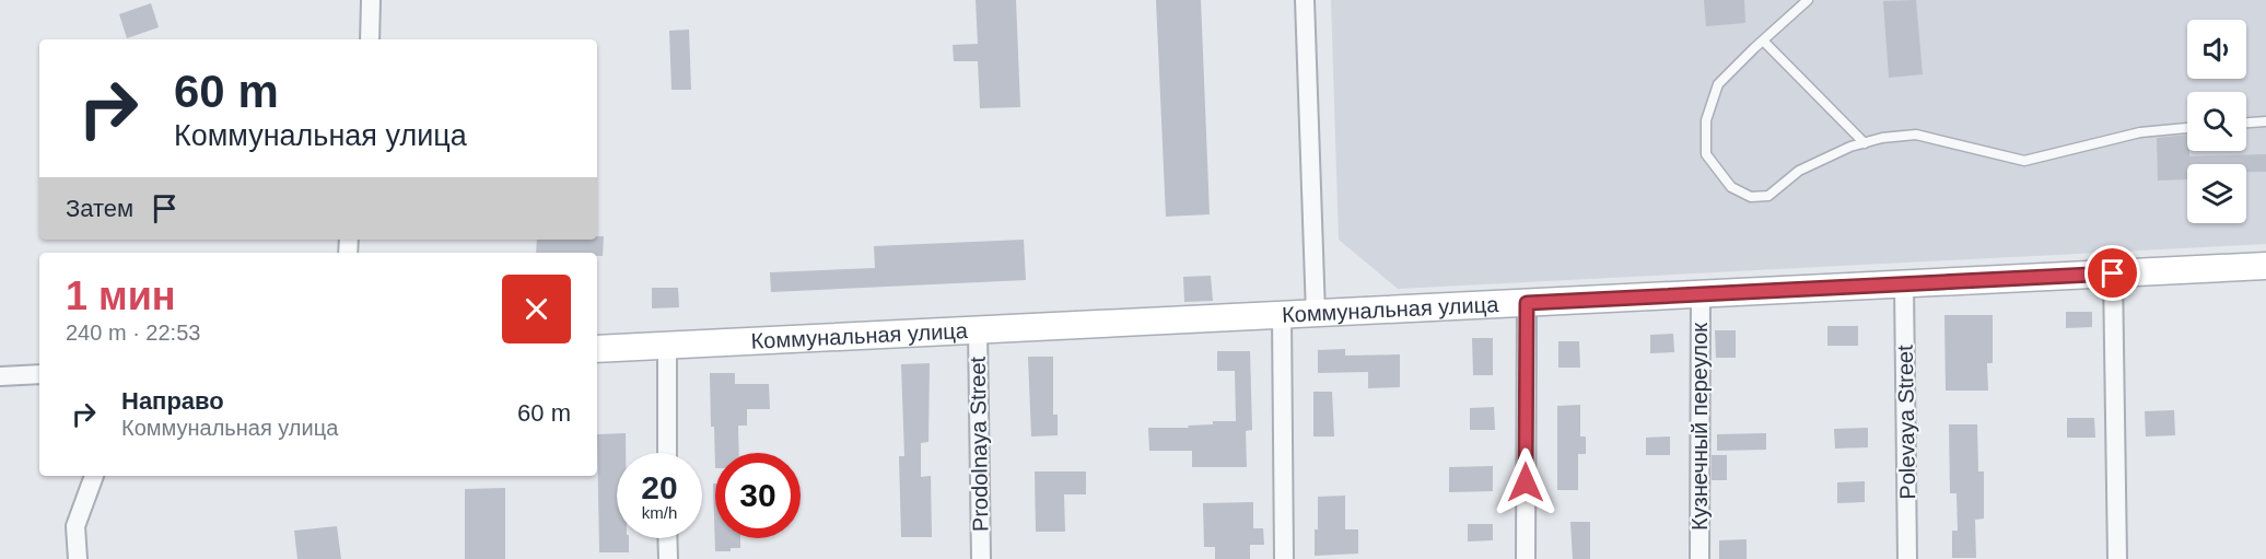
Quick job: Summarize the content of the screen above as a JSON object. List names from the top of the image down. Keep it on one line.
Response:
{"streets":{"street":["Коммунальная улица","Polevaya Street","Кузнечный переулок","Prodolnaya Street"]},"crossings":[["Коммунальная улица","Polevaya Street"],["Коммунальная улица","Кузнечный переулок"],["Коммунальная улица","Prodolnaya Street"]],"page":{"turn":["60 m","Коммунальная улица"],"then":"Затем","heading":["1 мин","240 m · 22:53"],"list":[{"name":"Направо","note":"Коммунальная улица","value":"60 m"}],"speed":"20 km/h","limit":"30"}}
